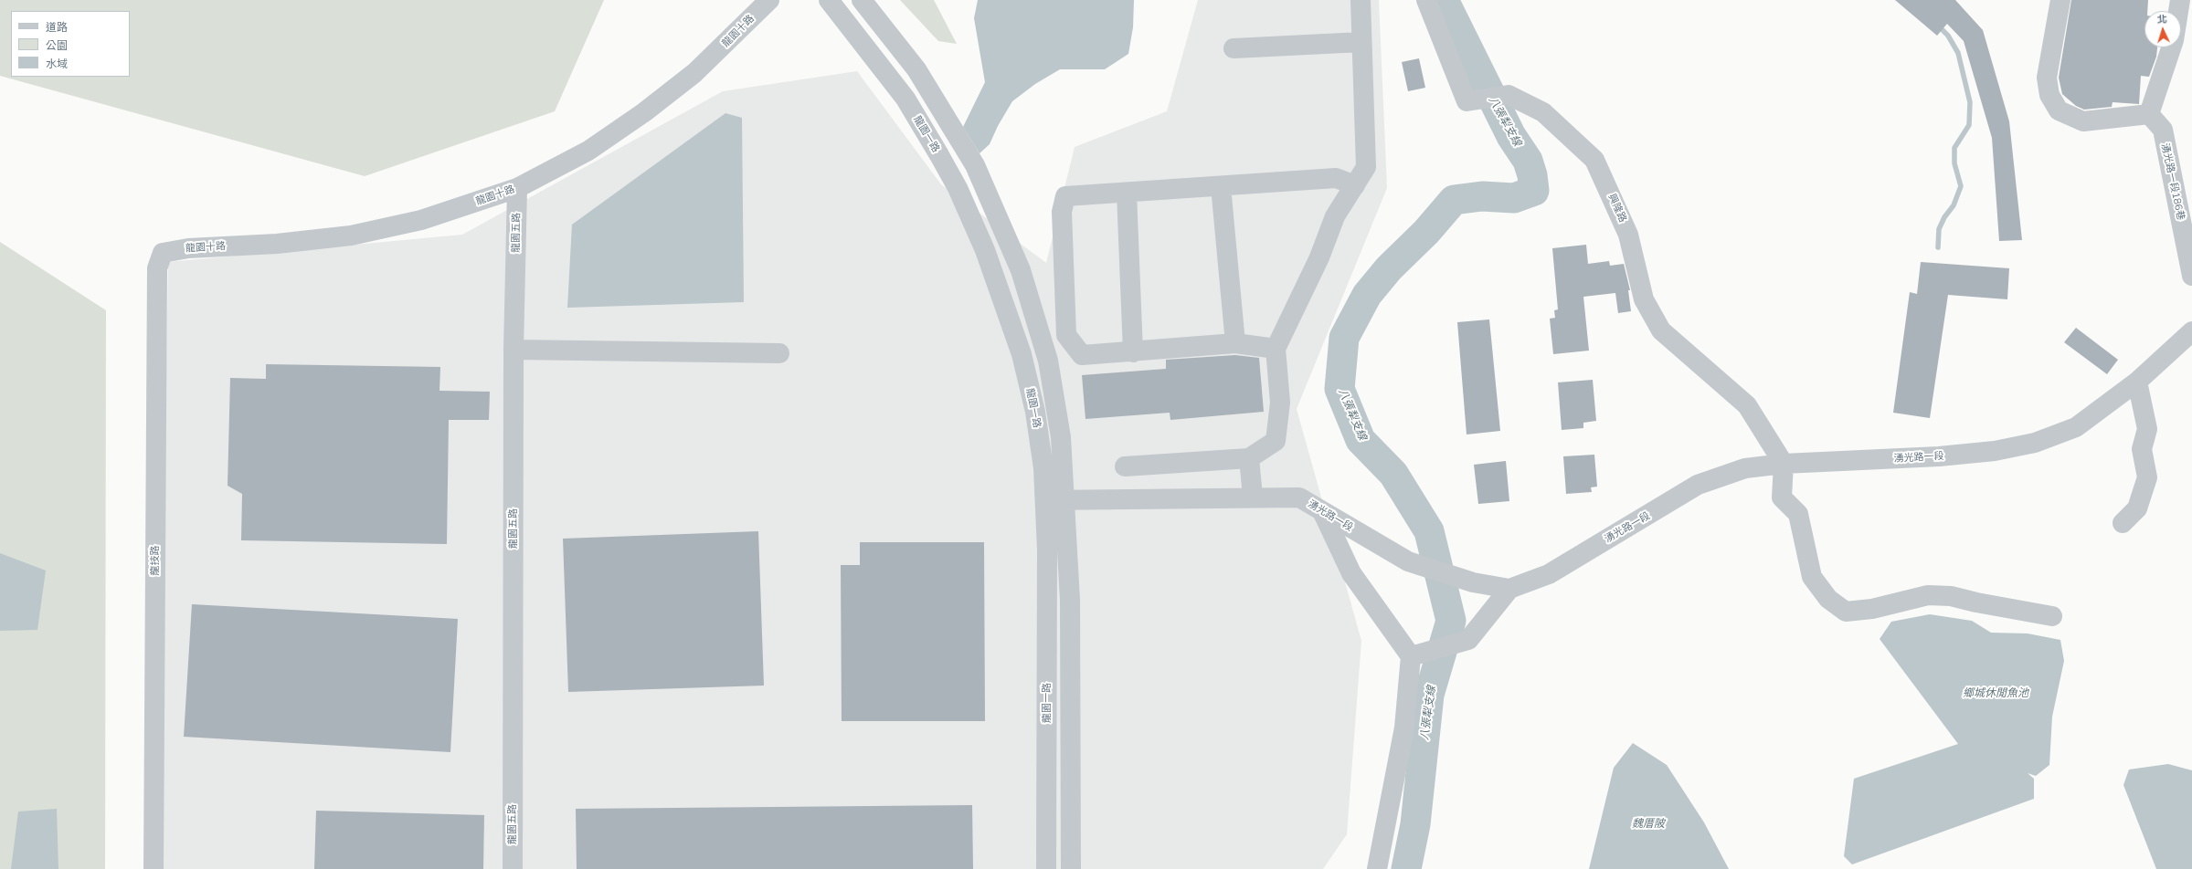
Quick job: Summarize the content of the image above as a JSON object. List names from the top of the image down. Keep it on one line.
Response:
{"streets":{"street":["龍園十路","龍園一路","湧光路一段186巷","興隆路","龍園五路","湧光路一段","龍技路"]},"crossings":[["龍園十路","龍園五路"],["龍園十路","龍技路"],["龍園一路","湧光路一段"],["興隆路","湧光路一段"]],"water":["八張犁支線","鄉城休閒魚池","魏厝陂"],"legend":["道路","公園","水域"],"north":"top"}
